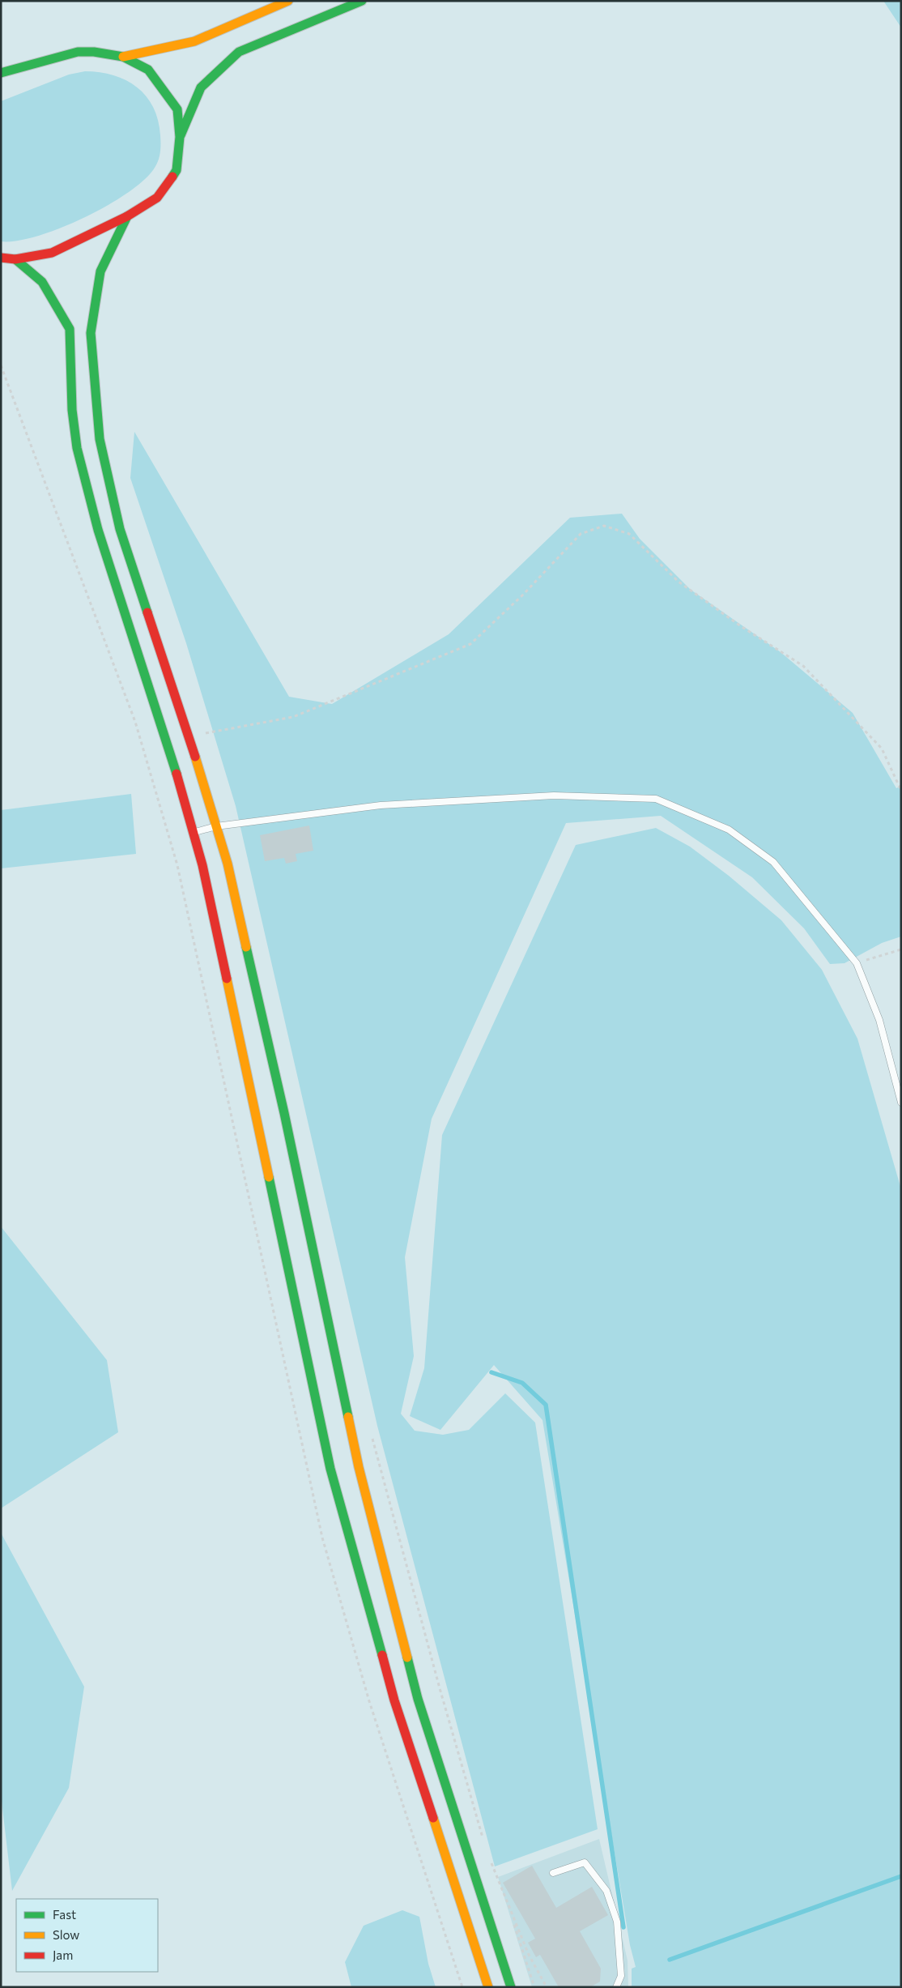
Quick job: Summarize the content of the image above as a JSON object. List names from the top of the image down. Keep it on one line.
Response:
{"legend":["Fast","Slow","Jam"]}
